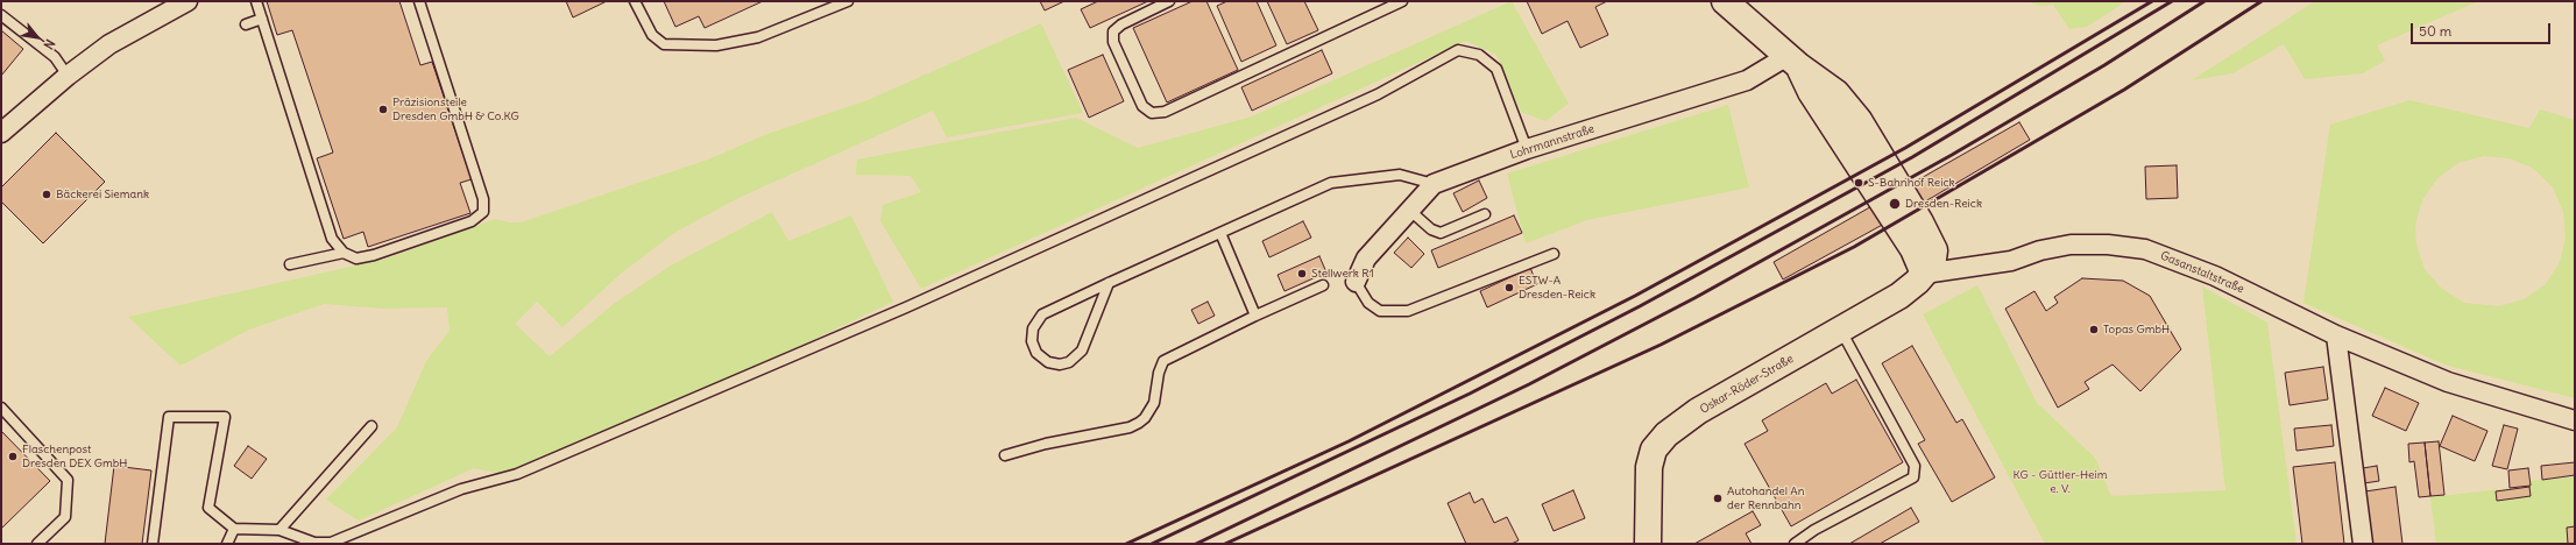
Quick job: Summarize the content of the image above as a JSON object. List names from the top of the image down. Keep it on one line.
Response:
{"streets":{"street":["Lohrmannstraße","Gasanstaltstraße","Oskar-Röder-Straße"]},"crossings":[["Gasanstaltstraße","Oskar-Röder-Straße"]],"parks":["KG - Güttler-Heim e. V."],"places":["Präzisionsteile Dresden GmbH & Co.KG","S-Bahnhof Reick","Bäckerei Siemank","Dresden-Reick","Stellwerk R1","ESTW-A Dresden-Reick","Topas GmbH","Flaschenpost Dresden DEX GmbH","Autohandel An der Rennbahn"],"scale_bar":"50 m","north":"bottom right"}
